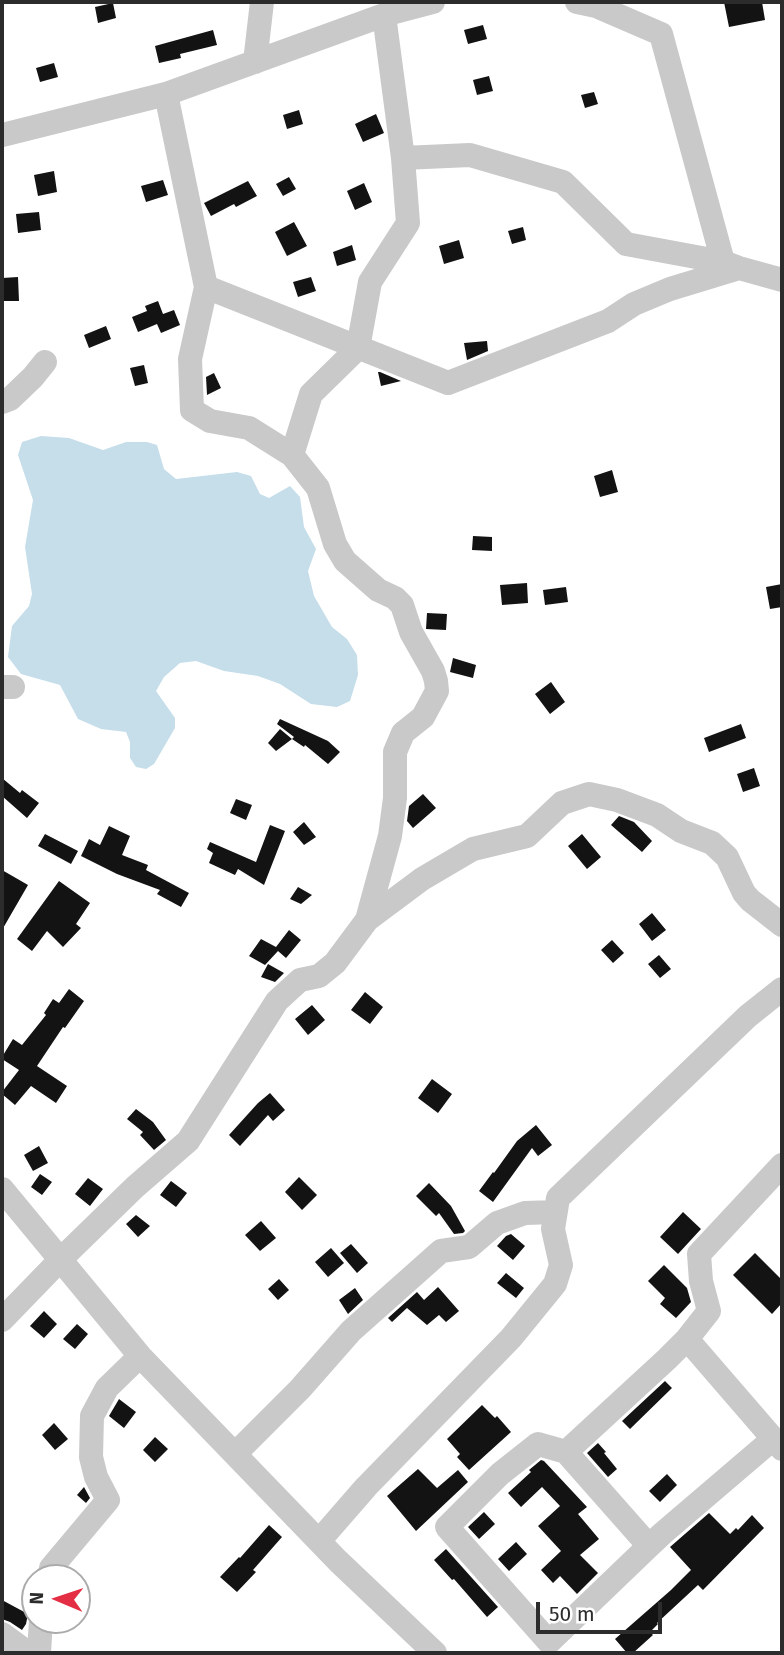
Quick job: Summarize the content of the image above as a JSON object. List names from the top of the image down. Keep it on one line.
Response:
{"scale_bar":"50 m","north":"left"}
